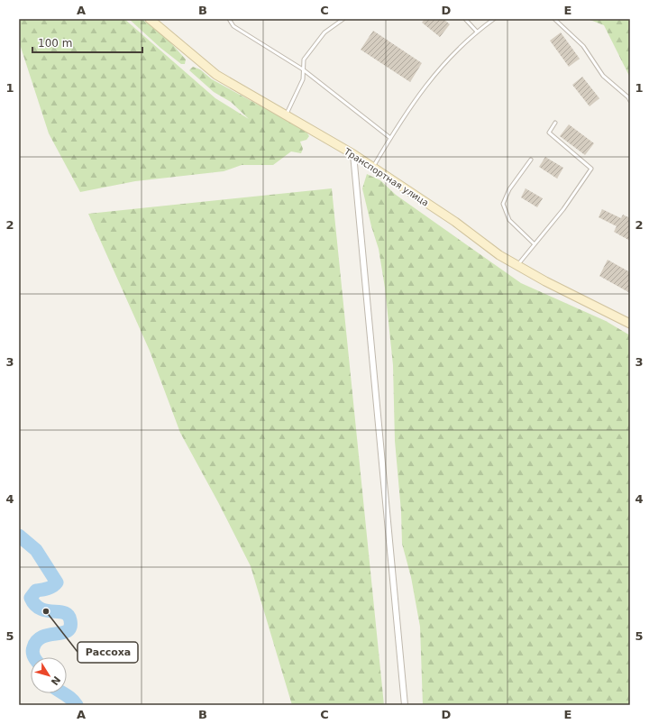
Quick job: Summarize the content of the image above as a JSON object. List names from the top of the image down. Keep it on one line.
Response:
{"streets":{"main road":["Транспортная улица"]},"places":["Рассоха"],"scale_bar":"100 m","north":"bottom right","grid":{"columns":["A","B","C","D","E"],"rows":["1","2","3","4","5"]}}
